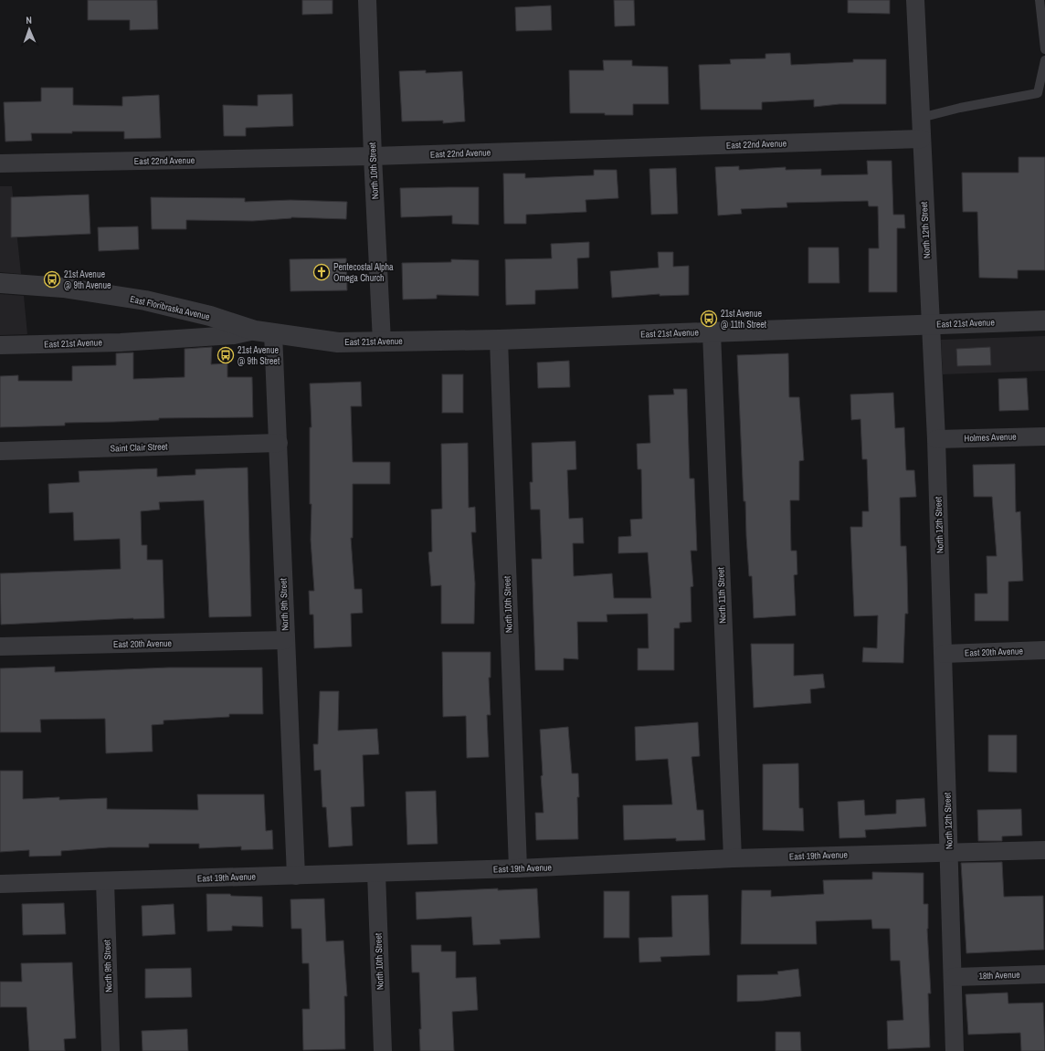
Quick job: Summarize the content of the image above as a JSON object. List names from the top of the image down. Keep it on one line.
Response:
{"streets":{"street":["East 22nd Avenue","North 10th Street","North 12th Street","East Floribraska Avenue","East 21st Avenue","Holmes Avenue","Saint Clair Street","North 11th Street","North 9th Street","East 20th Avenue","East 19th Avenue","18th Avenue"]},"crossings":[["East 22nd Avenue","North 10th Street"],["East 22nd Avenue","North 12th Street"],["North 10th Street","East 21st Avenue"],["North 10th Street","East 19th Avenue"],["North 12th Street","East 21st Avenue"],["North 12th Street","Holmes Avenue"],["North 12th Street","East 20th Avenue"],["North 12th Street","East 19th Avenue"],["North 12th Street","18th Avenue"],["East Floribraska Avenue","East 21st Avenue"],["East Floribraska Avenue","North 9th Street"],["East 21st Avenue","North 11th Street"],["East 21st Avenue","North 9th Street"],["Saint Clair Street","North 9th Street"],["North 11th Street","East 19th Avenue"],["North 9th Street","East 20th Avenue"],["North 9th Street","East 19th Avenue"]],"places":{"church":["Pentecostal Alpha Omega Church"],"bus stop":["21st Avenue @ 9th Avenue","21st Avenue @ 11th Street","21st Avenue @ 9th Street"]},"north":"top"}
